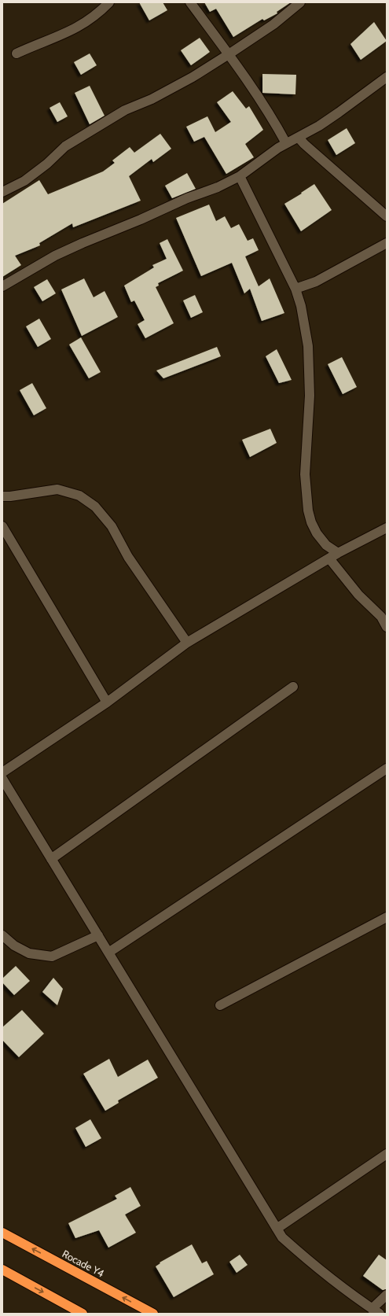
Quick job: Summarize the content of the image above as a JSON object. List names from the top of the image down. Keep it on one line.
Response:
{"streets":{"highway":["Rocade Y4"]}}
